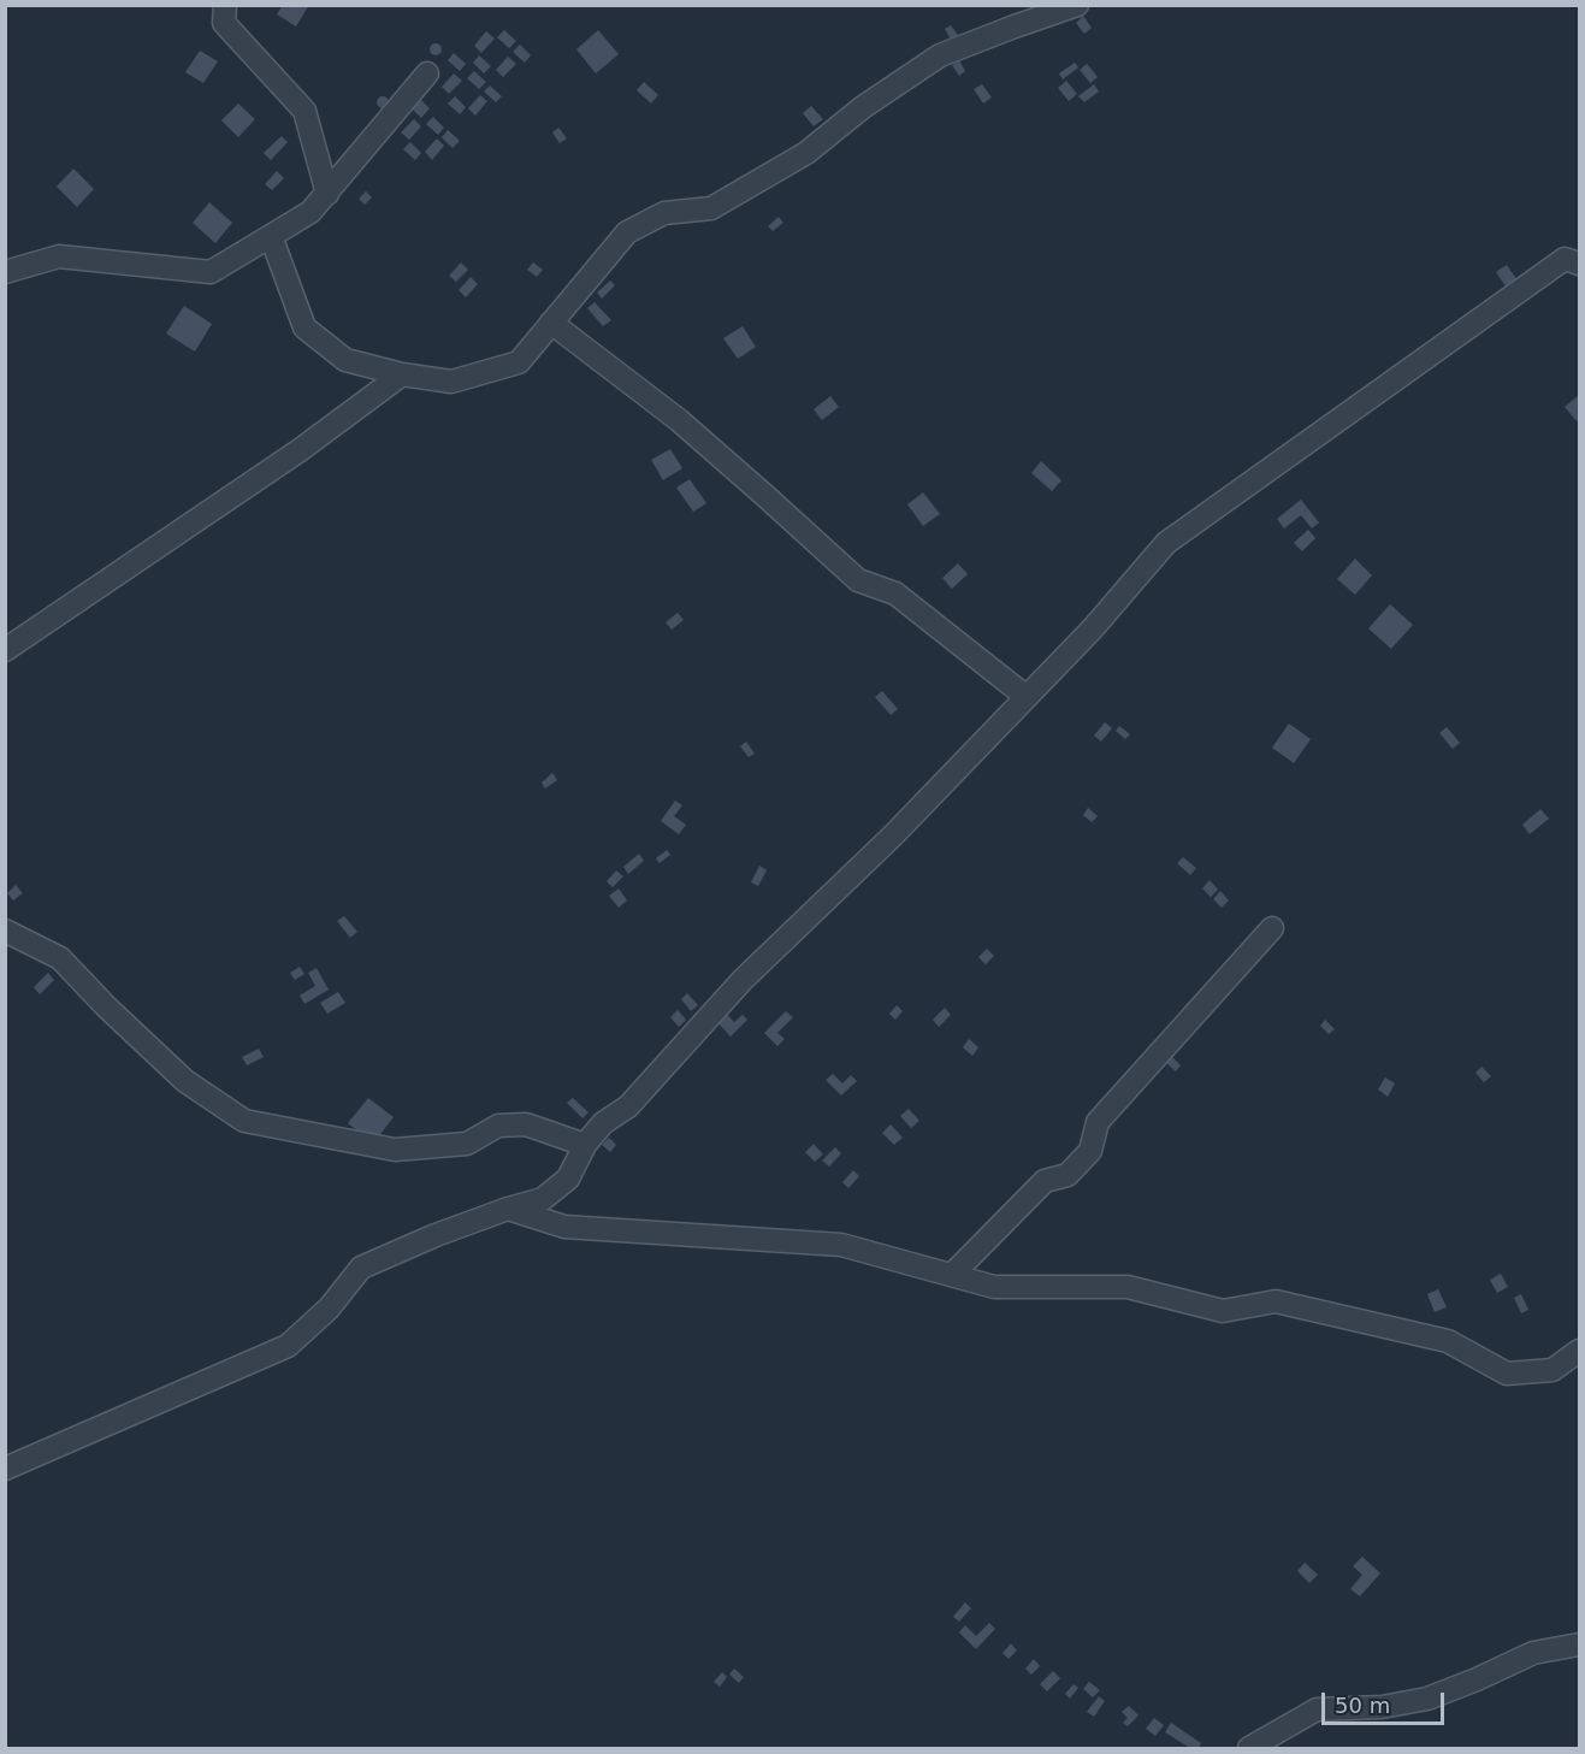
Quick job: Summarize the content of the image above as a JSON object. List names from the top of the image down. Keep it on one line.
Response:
{"scale_bar":"50 m"}
